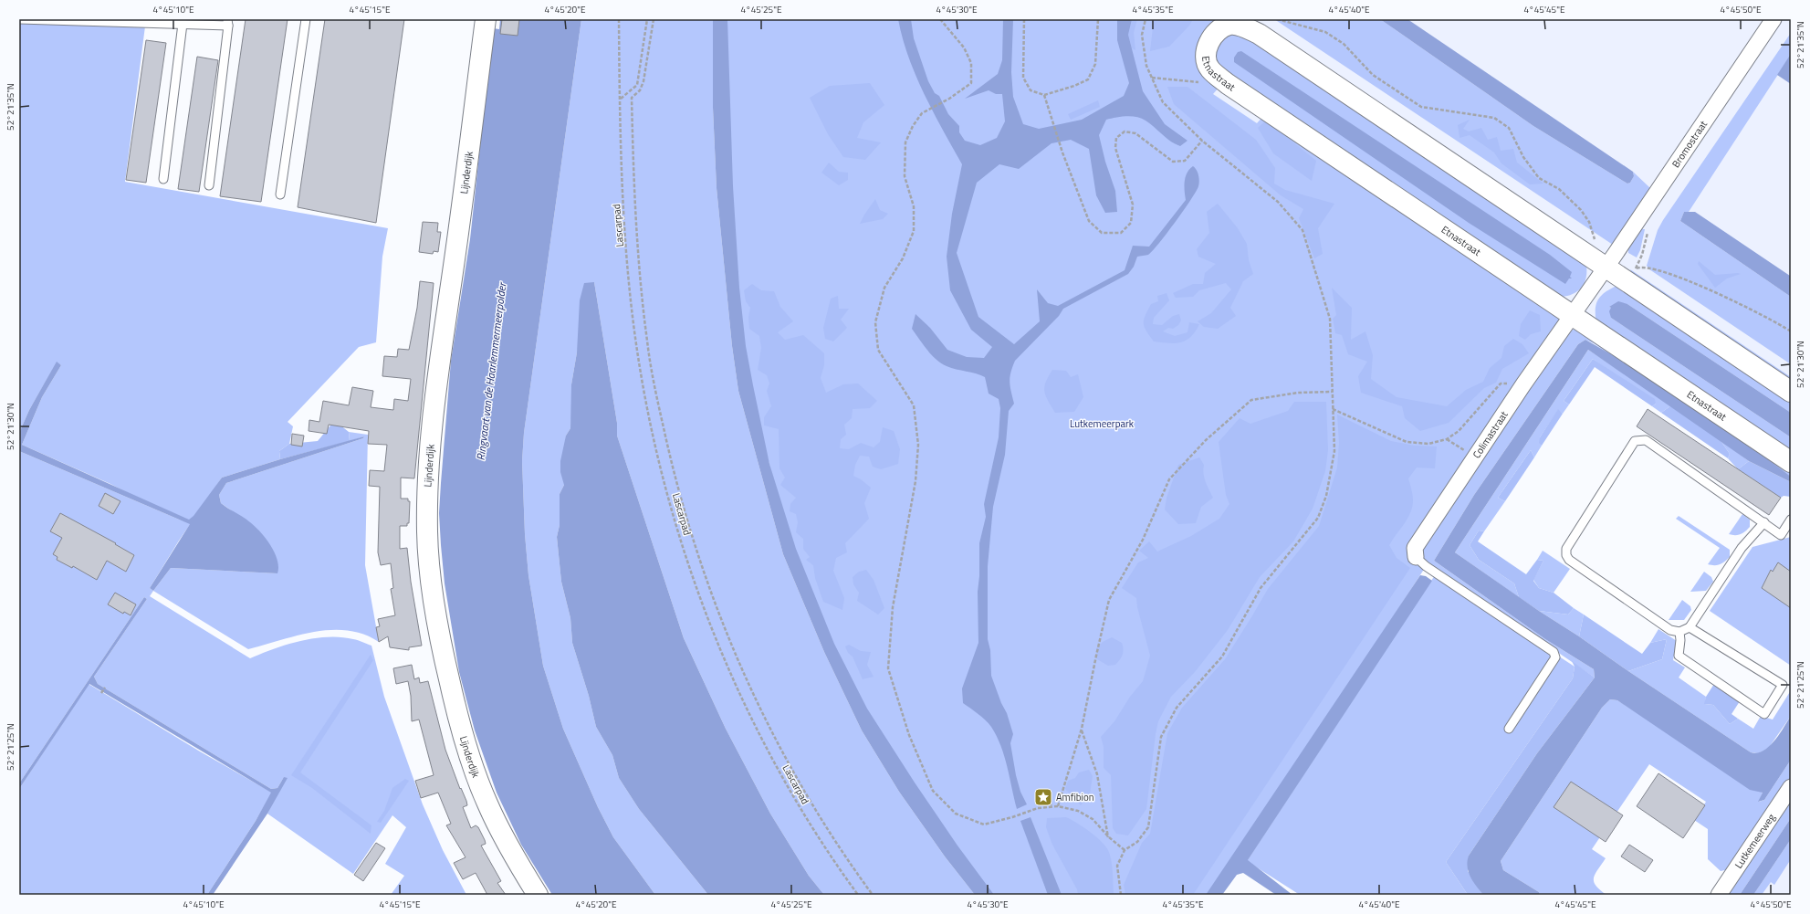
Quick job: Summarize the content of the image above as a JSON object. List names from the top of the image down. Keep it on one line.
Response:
{"streets":{"street":["Etnastraat","Bromostraat","Lijnderdijk","Colimastraat","Lutkemeerweg"],"path":["Lascarpad"]},"crossings":[["Etnastraat","Bromostraat"],["Etnastraat","Colimastraat"],["Bromostraat","Colimastraat"]],"water":["Ringvaart van de Haarlemmermeerpolder"],"parks":["Lutkemeerpark"],"places":{"place":["Amfibion"]},"coordinates":["4°45'10\"E","4°45'15\"E","4°45'20\"E","4°45'25\"E","4°45'30\"E","4°45'35\"E","4°45'40\"E","4°45'45\"E","4°45'50\"E","52°21'35\"N","52°21'30\"N","52°21'25\"N"]}
